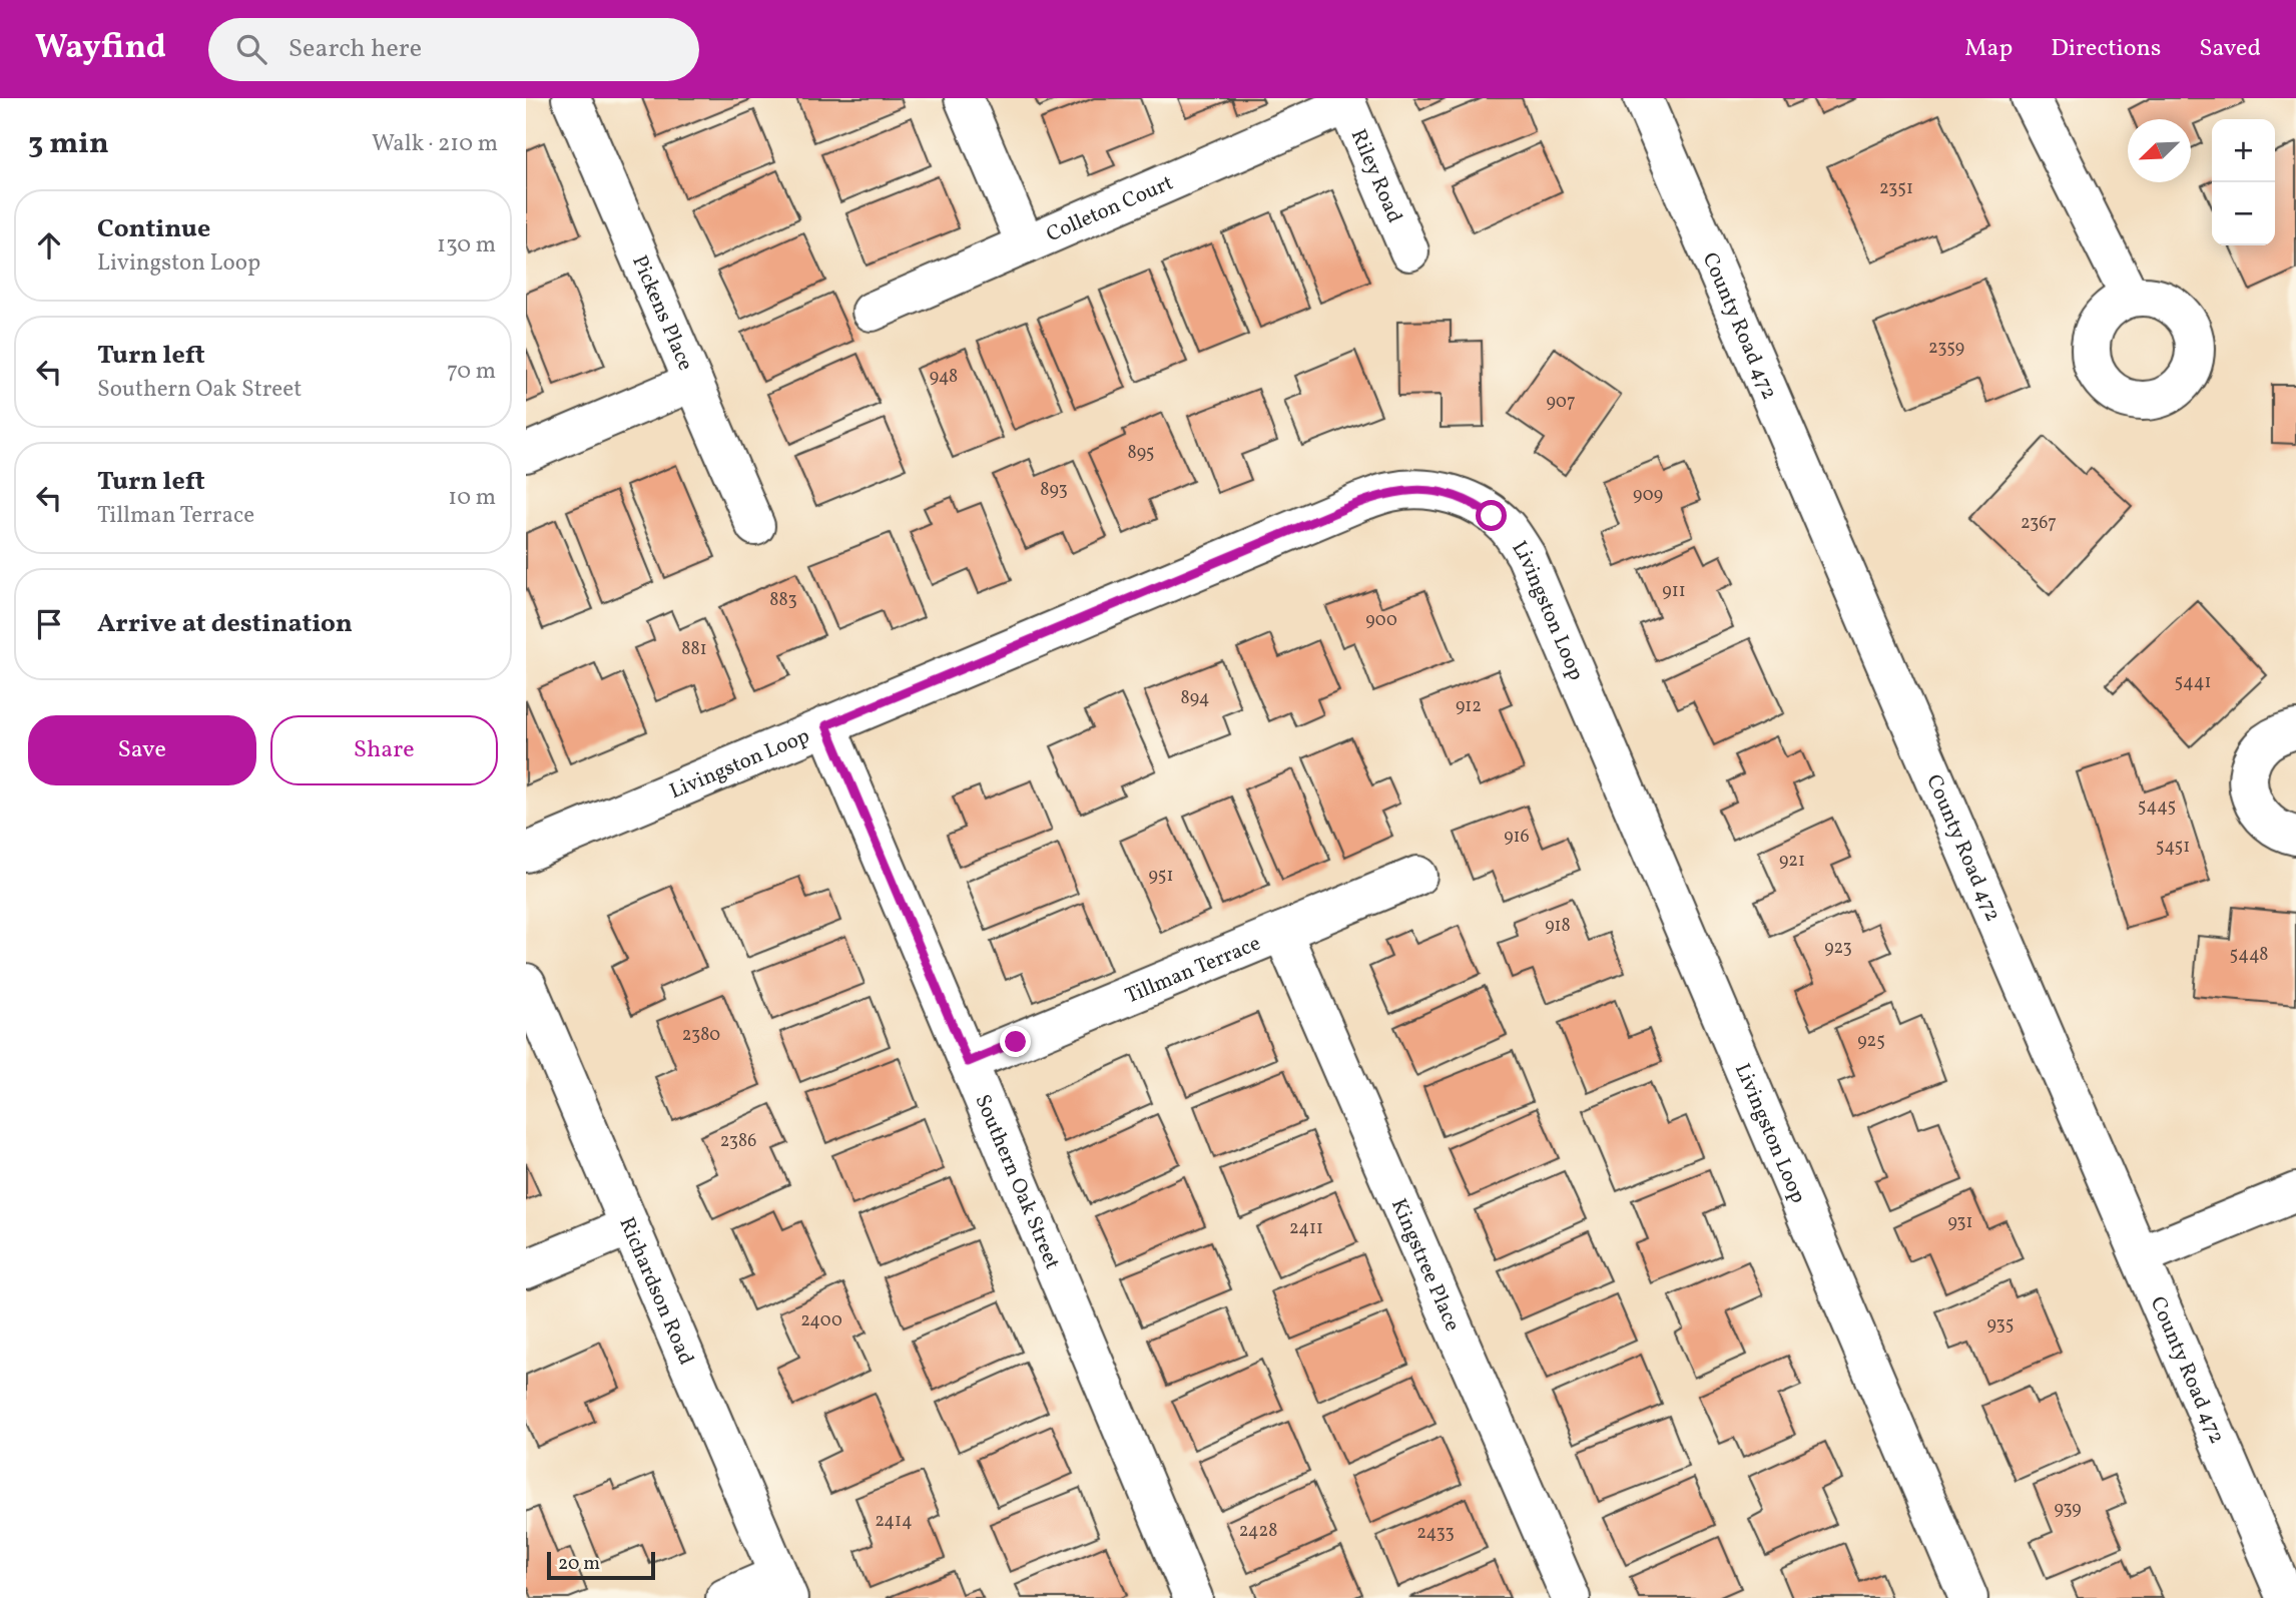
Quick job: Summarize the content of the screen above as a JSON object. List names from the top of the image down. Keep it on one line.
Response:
{"streets":{"street":["Riley Road","Colleton Court","Pickens Place","County Road 472","Livingston Loop","Tillman Terrace","Southern Oak Street","Kingstree Place","Richardson Road"]},"crossings":[["Riley Road","Colleton Court"],["Livingston Loop","Southern Oak Street"],["Tillman Terrace","Southern Oak Street"],["Tillman Terrace","Kingstree Place"]],"house_numbers":["2351","2359","948","907","895","893","909","2367","911","883","900","881","5441","894","912","5445","916","5451","921","951","918","923","5448","2380","925","2386","931","2411","2400","935","939","2414","2428","2433"],"scale_bar":"20 m","north":"bottom left","page":{"header":"Wayfind","search":"Search here","nav":["Map","Directions","Saved"],"heading":["3 min","Walk · 210 m"],"map_buttons":["+","−"],"list":[["Continue","Livingston Loop","130 m"],["Turn left","Southern Oak Street","70 m"],["Turn left","Tillman Terrace","10 m"],"Arrive at destination"],"buttons":["Save","Share"],"scale":"20 m"}}
